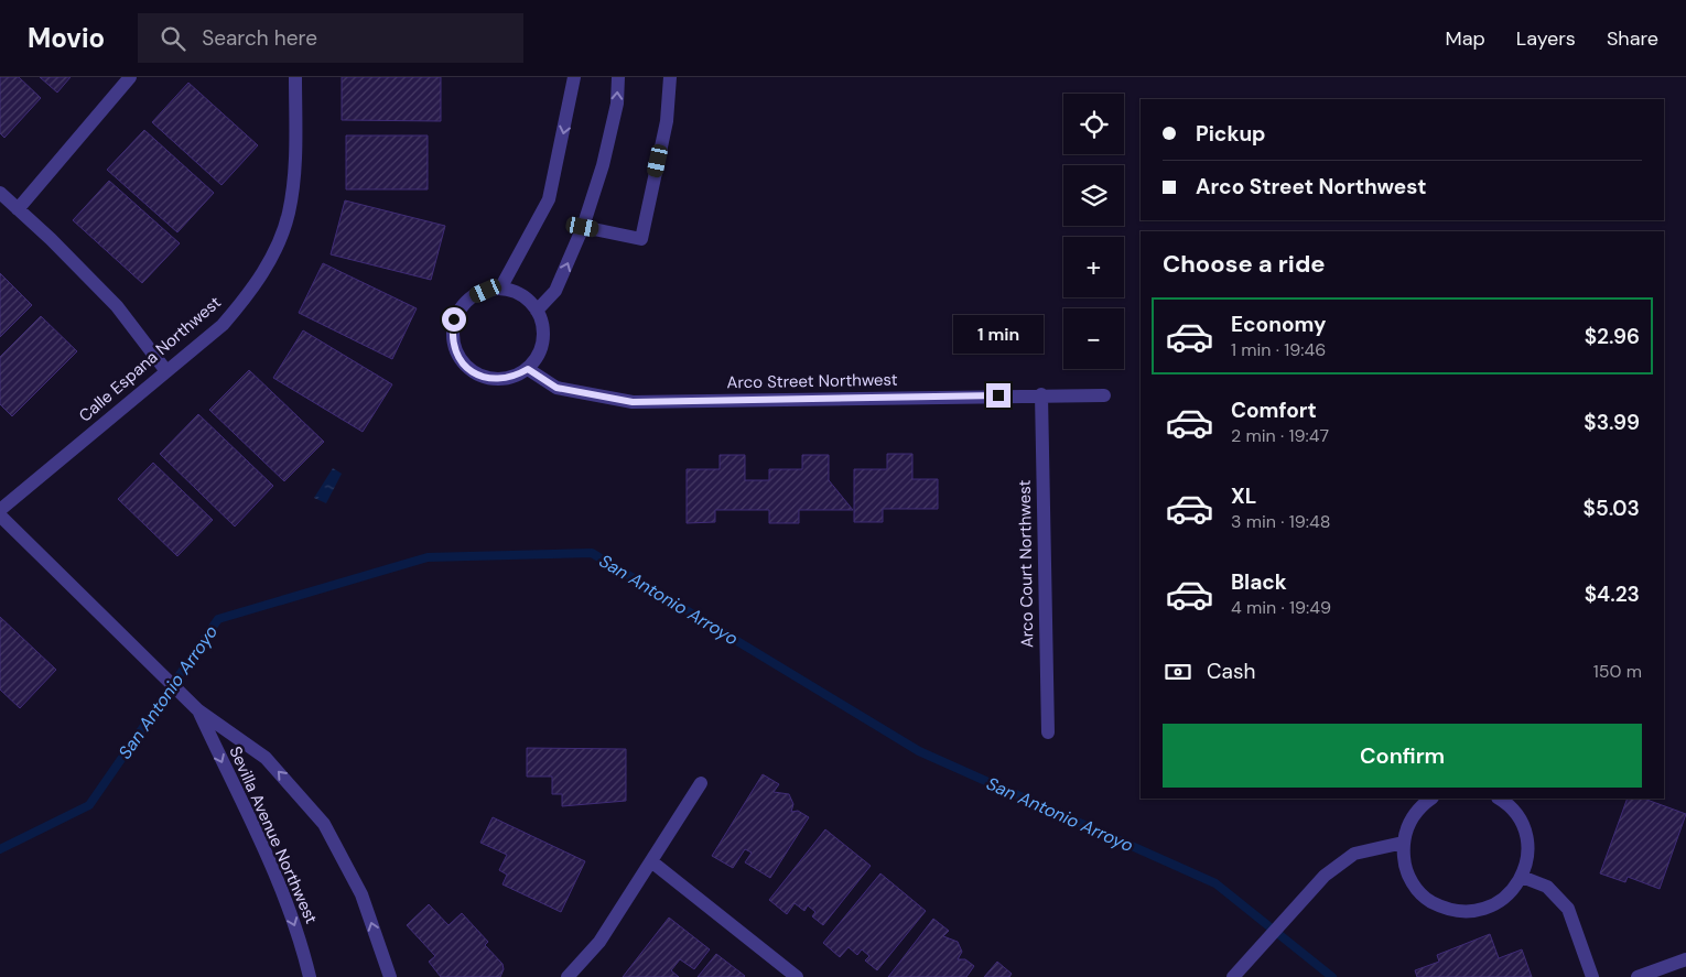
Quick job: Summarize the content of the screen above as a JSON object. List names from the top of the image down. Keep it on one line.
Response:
{"streets":{"street":["Calle Espana Northwest","Arco Street Northwest","Arco Court Northwest","Sevilla Avenue Northwest"]},"crossings":[["Arco Street Northwest","Arco Court Northwest"]],"water":["San Antonio Arroyo"],"page":{"header":"Movio","search":"Search here","nav":["Map","Layers","Share"],"map_buttons":["+","−"],"banner":["Pickup","Arco Street Northwest"],"heading":"Choose a ride","list":[{"name":"Economy","note":"1 min · 19:46","value":"$2.96"},{"name":"Comfort","note":"2 min · 19:47","value":"$3.99"},{"name":"XL","note":"3 min · 19:48","value":"$5.03"},{"name":"Black","note":"4 min · 19:49","value":"$4.23"}],"bubble":"1 min","pay":["Cash","150 m"],"buttons":"Confirm"}}
